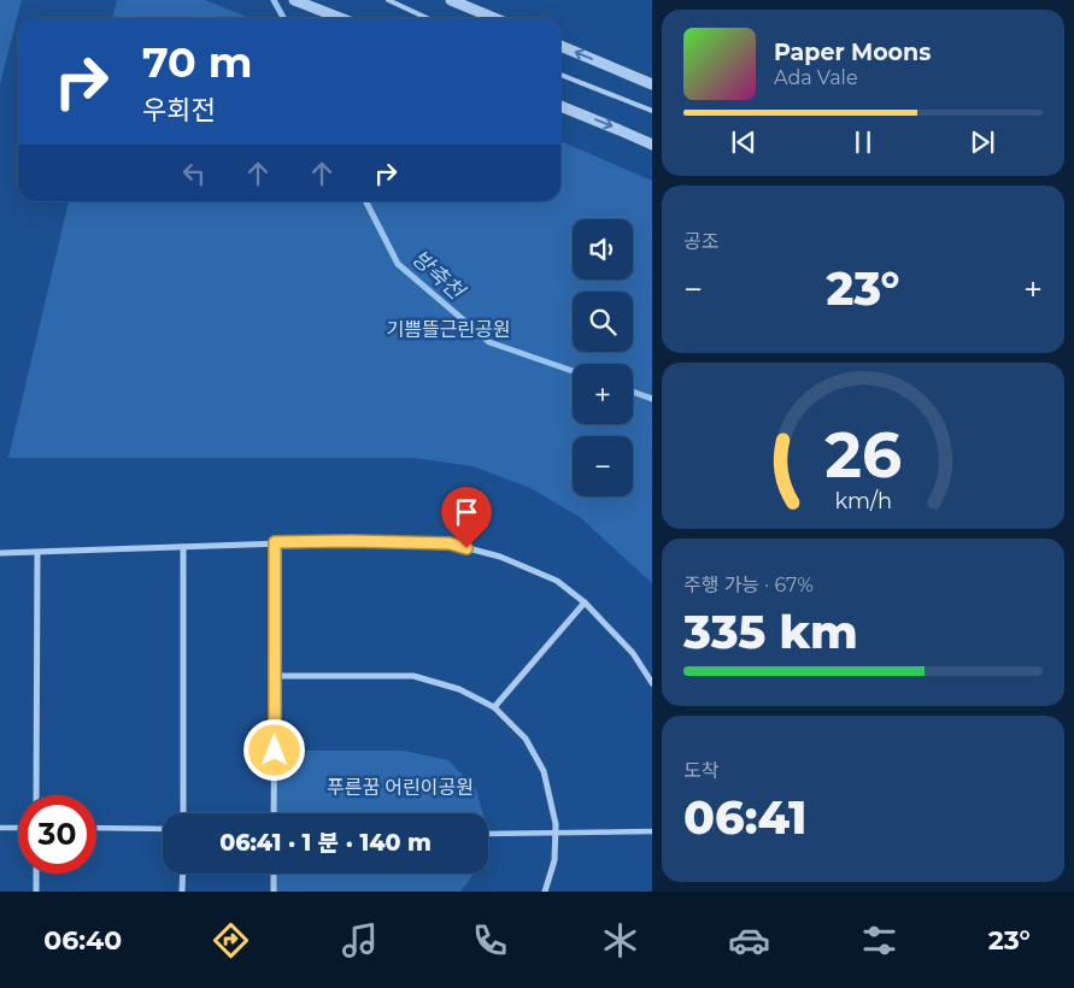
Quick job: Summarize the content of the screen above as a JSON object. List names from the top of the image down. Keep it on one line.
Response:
{"water":["방축천"],"parks":["기쁨뜰근린공원","푸른꿈 어린이공원"],"page":{"turn":["70 m","우회전"],"song":["Paper Moons","Ada Vale"],"tile":["공조",["주행 가능 · 67%","335 km"],["도착","06:41"]],"map_buttons":["+","−"],"heat":["−","23°","+"],"limit":"30","trip":"06:41 · 1 분 · 140 m","tabs":["06:40","23°"],"gauge":["26","km/h"]}}
